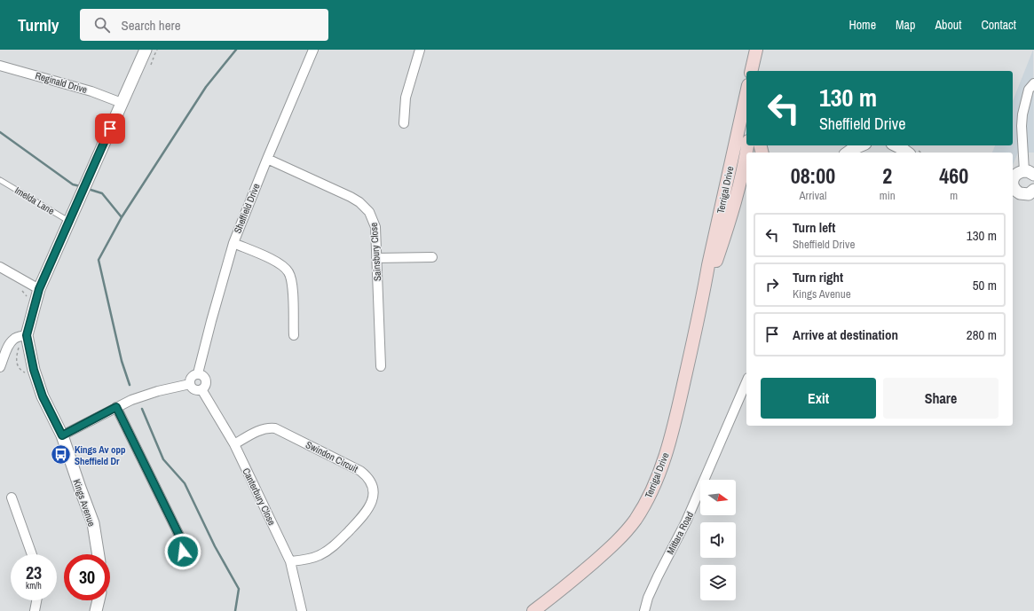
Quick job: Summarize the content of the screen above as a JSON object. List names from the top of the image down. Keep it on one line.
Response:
{"streets":{"main road":["Terrigal Drive"],"street":["Reginald Drive","Sheffield Drive","Sainsbury Close","Swindon Circuit","Canterbury Close","Kings Avenue","Mittara Road"],"lane":["Imelda Lane"]},"crossings":[["Reginald Drive","Kings Avenue"],["Imelda Lane","Kings Avenue"],["Sheffield Drive","Sainsbury Close"],["Sheffield Drive","Canterbury Close"],["Swindon Circuit","Canterbury Close"]],"places":{"bus stop":["Kings Av opp Sheffield Dr"]},"north":"right","page":{"header":"Turnly","search":"Search here","nav":["Home","Map","About","Contact"],"turn":["130 m","Sheffield Drive"],"eta":["08:00","Arrival","2","min","460","m"],"list":[{"name":"Turn left","note":"Sheffield Drive","value":"130 m"},{"name":"Turn right","note":"Kings Avenue","value":"50 m"},{"name":"Arrive at destination","value":"280 m"}],"buttons":["Exit","Share"],"speed":"23 km/h","limit":"30"}}
